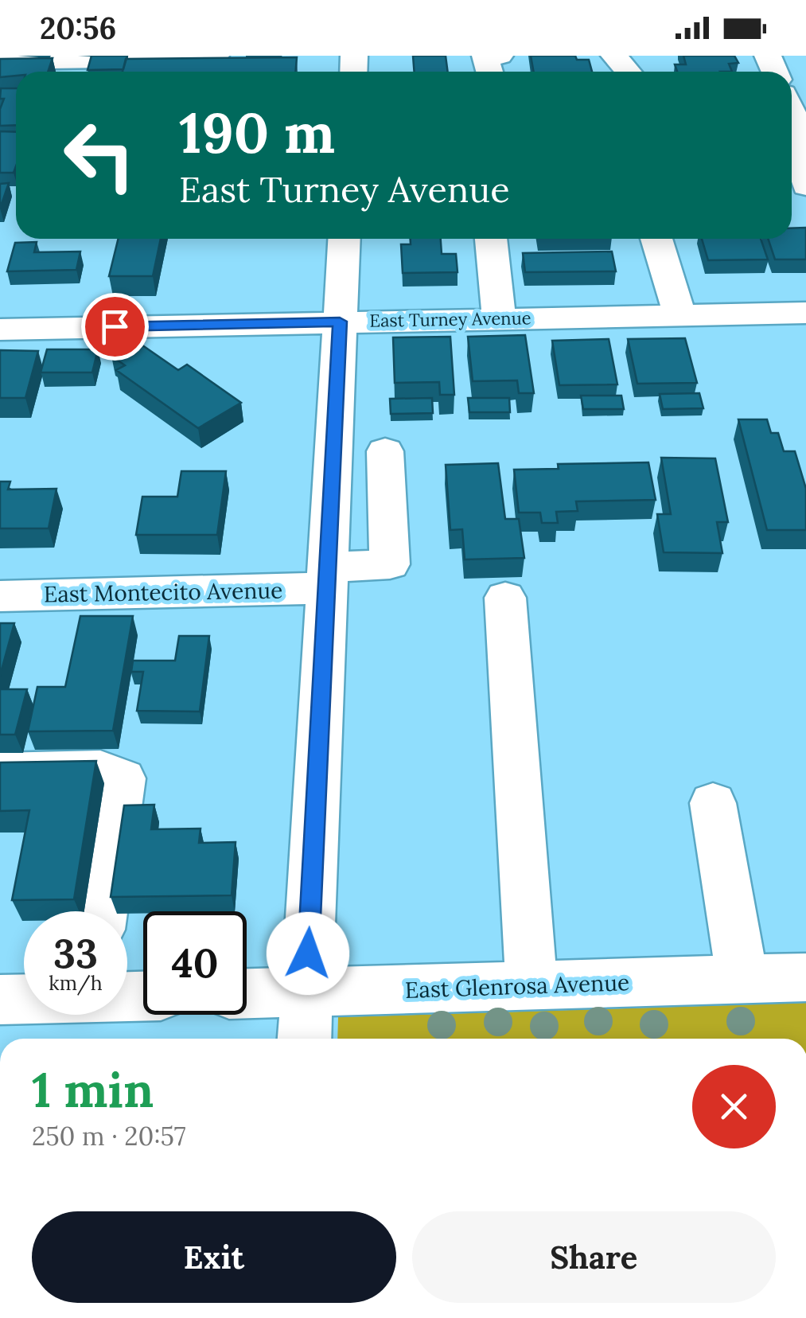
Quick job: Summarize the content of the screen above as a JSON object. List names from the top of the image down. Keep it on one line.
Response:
{"streets":{"street":["East Turney Avenue","East Montecito Avenue","East Glenrosa Avenue"]},"page":{"status":"20:56","turn":["190 m","East Turney Avenue"],"speed":"33 km/h","limit":"40","heading":["1 min","250 m · 20:57"],"buttons":["Exit","Share"]}}
